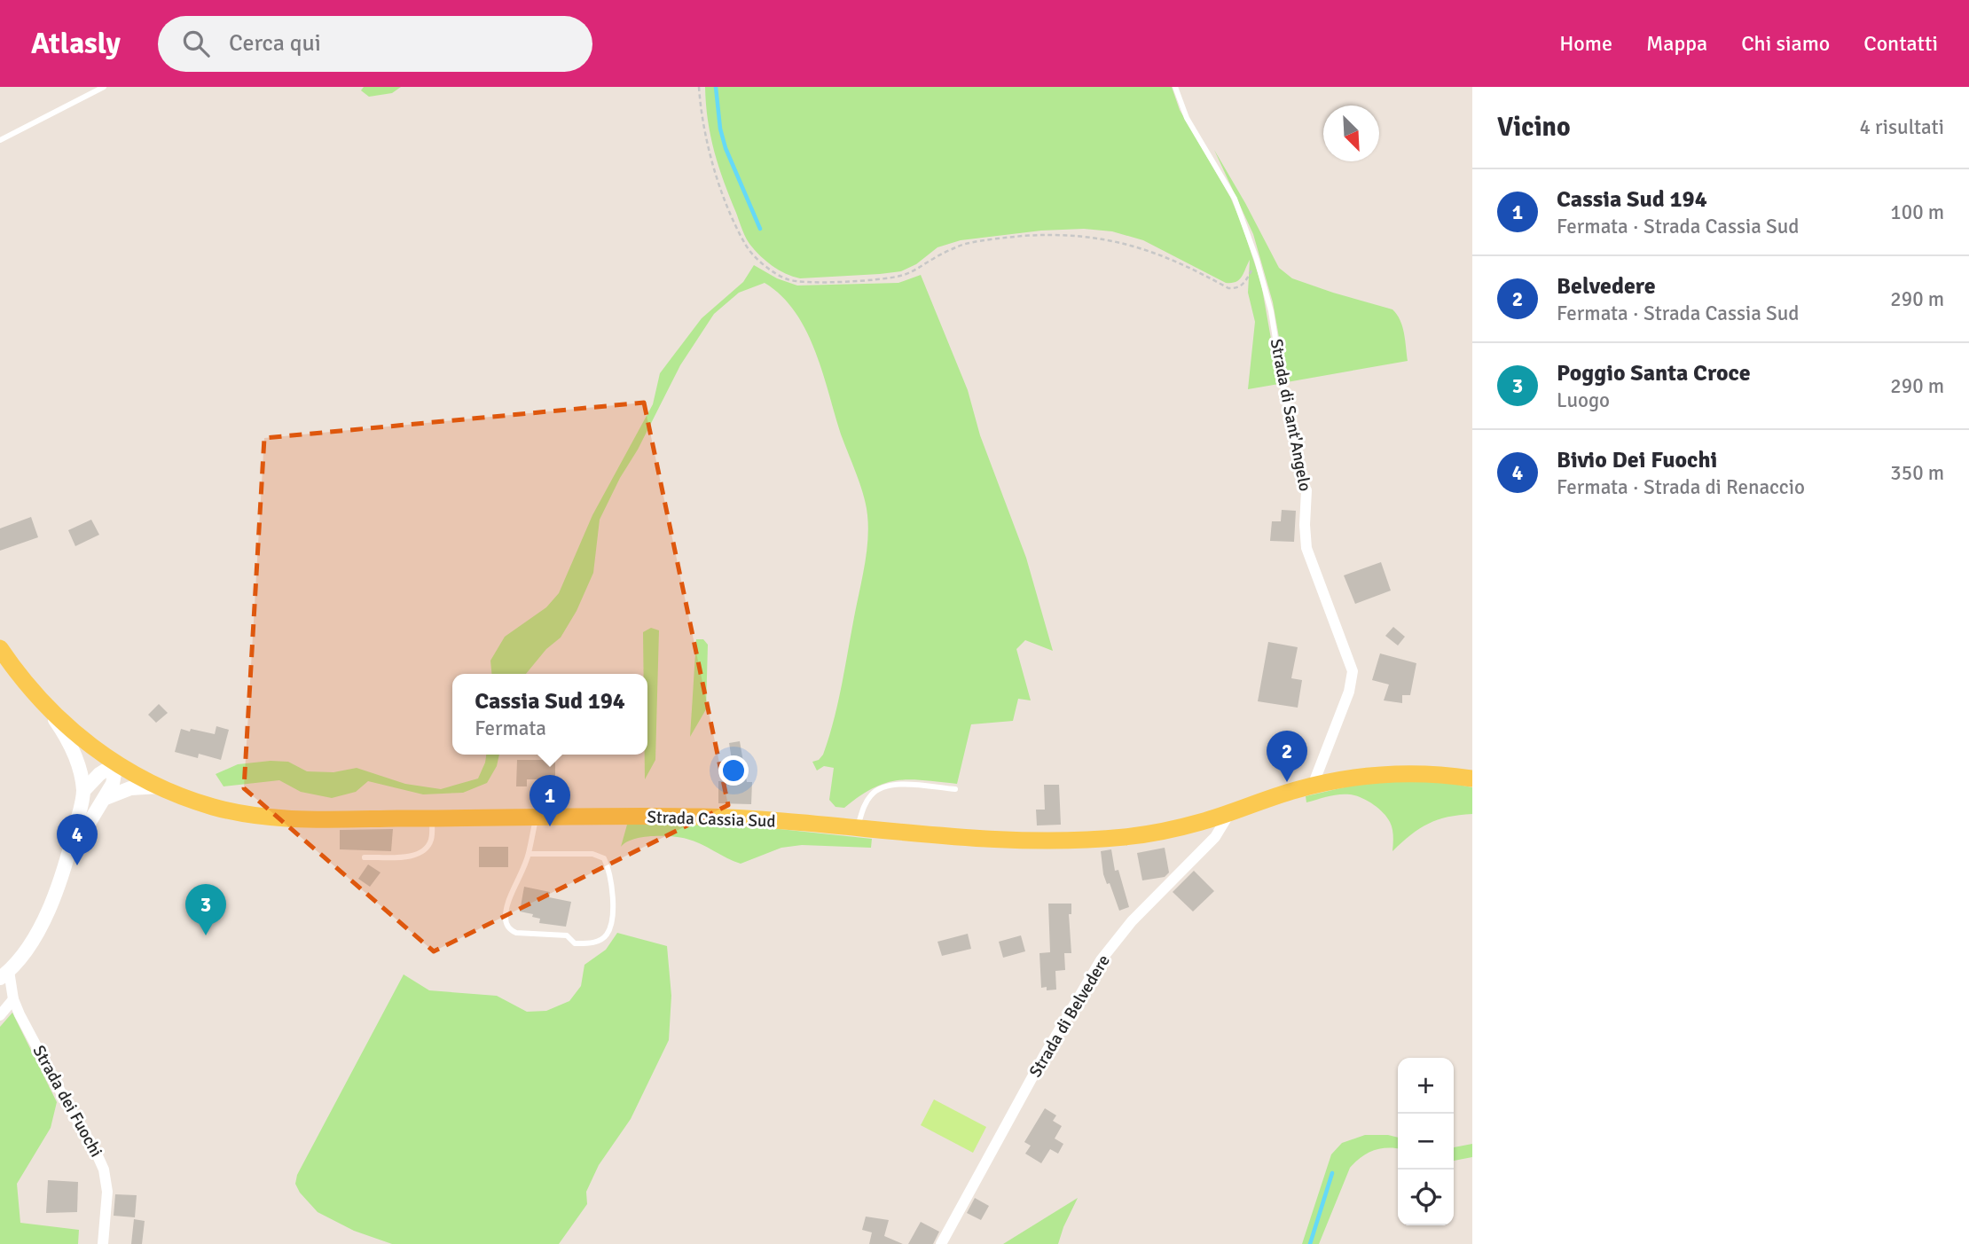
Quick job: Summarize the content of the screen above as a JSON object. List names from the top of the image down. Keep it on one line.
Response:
{"streets":{"main road":["Strada Cassia Sud"],"street":["Strada di Sant'Angelo","Strada di Belvedere","Strada dei Fuochi"]},"crossings":[["Strada di Sant'Angelo","Strada Cassia Sud"],["Strada Cassia Sud","Strada di Belvedere"]],"north":"bottom right","page":{"header":"Atlasly","search":"Cerca qui","nav":["Home","Mappa","Chi siamo","Contatti"],"heading":["Vicino","4 risultati"],"list":[{"mark":"1","name":"Cassia Sud 194","note":"Fermata · Strada Cassia Sud","value":"100 m"},{"mark":"2","name":"Belvedere","note":"Fermata · Strada Cassia Sud","value":"290 m"},{"mark":"3","name":"Poggio Santa Croce","note":"Luogo","value":"290 m"},{"mark":"4","name":"Bivio Dei Fuochi","note":"Fermata · Strada di Renaccio","value":"350 m"}],"popup":["Cassia Sud 194","Fermata"],"pins":["2","1","4","3"],"map_buttons":["+","−"]}}
